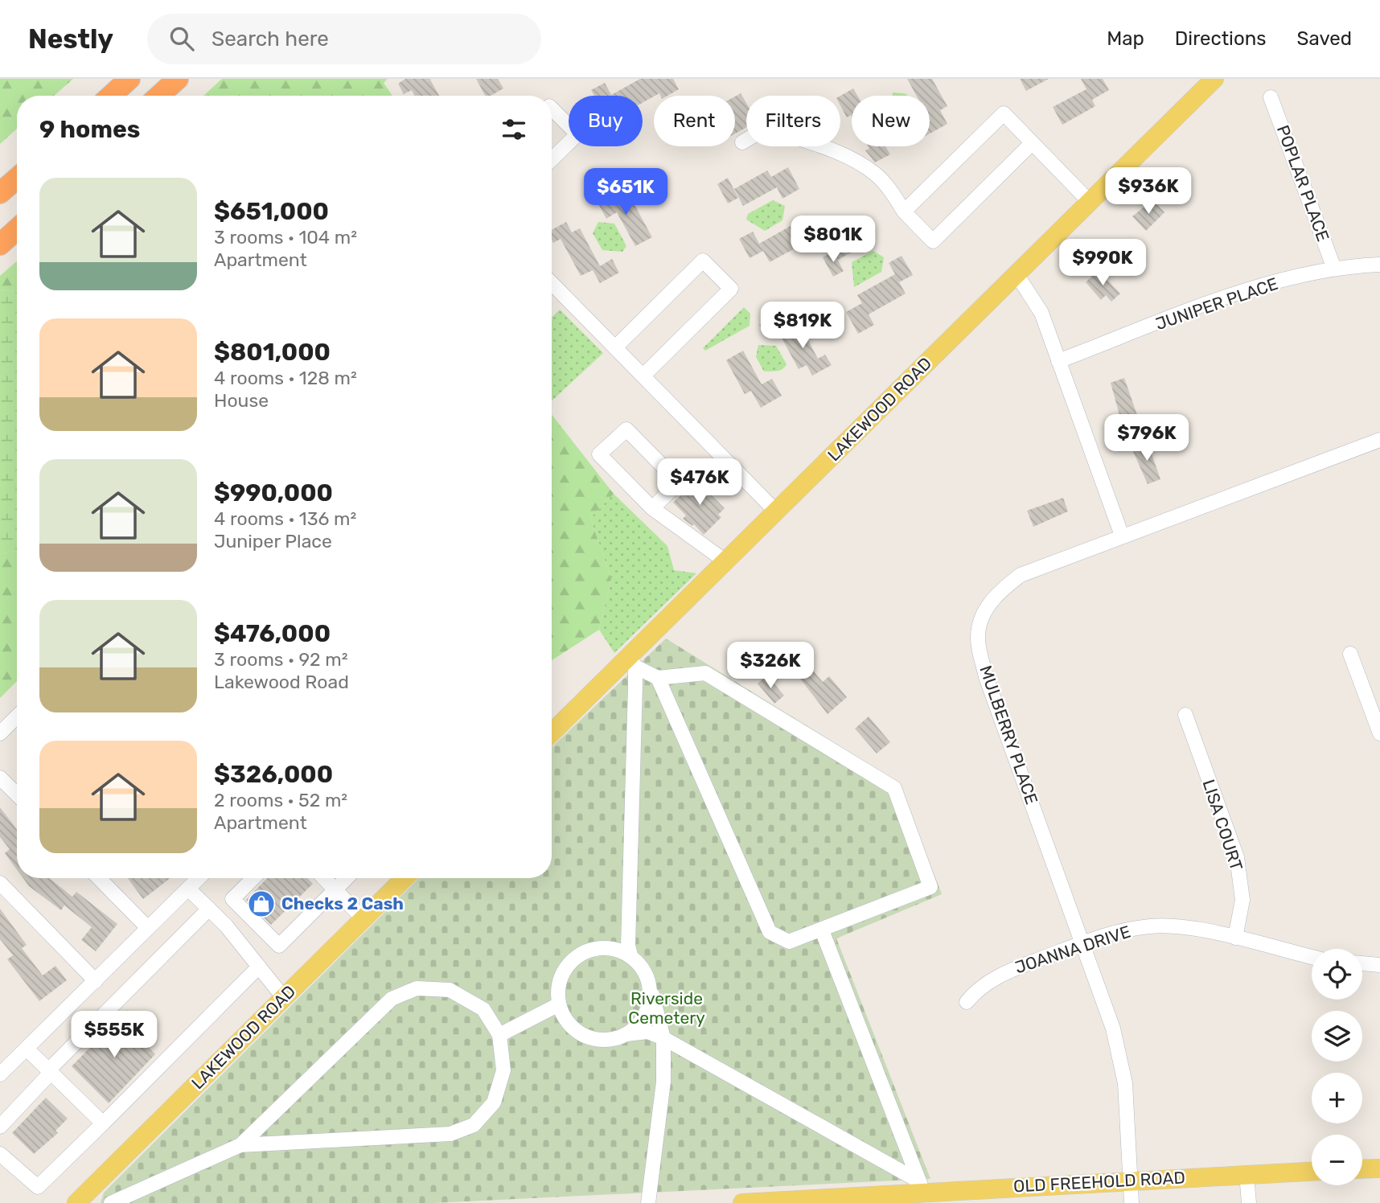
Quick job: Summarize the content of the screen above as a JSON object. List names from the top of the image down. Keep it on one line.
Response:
{"streets":{"main road":["LAKEWOOD ROAD","OLD FREEHOLD ROAD"],"street":["POPLAR PLACE","JUNIPER PLACE","MULBERRY PLACE","LISA COURT","JOANNA DRIVE"]},"crossings":[["POPLAR PLACE","JUNIPER PLACE"],["MULBERRY PLACE","JOANNA DRIVE"],["MULBERRY PLACE","OLD FREEHOLD ROAD"],["LISA COURT","JOANNA DRIVE"]],"parks":["Riverside Cemetery"],"places":{"shop":["Checks 2 Cash"]},"page":{"header":"Nestly","search":"Search here","nav":["Map","Directions","Saved"],"chip":["Buy","Rent","Filters","New"],"heading":"9 homes","list":[{"name":"$651,000","note":"3 rooms · 104 m² · Apartment"},{"name":"$801,000","note":"4 rooms · 128 m² · House"},{"name":"$990,000","note":"4 rooms · 136 m² · Juniper Place"},{"name":"$476,000","note":"3 rooms · 92 m² · Lakewood Road"},{"name":"$326,000","note":"2 rooms · 52 m² · Apartment"}],"price":["$936K","$651K","$801K","$990K","$819K","$796K","$476K","$326K","$555K"],"map_buttons":["+","−"]}}
